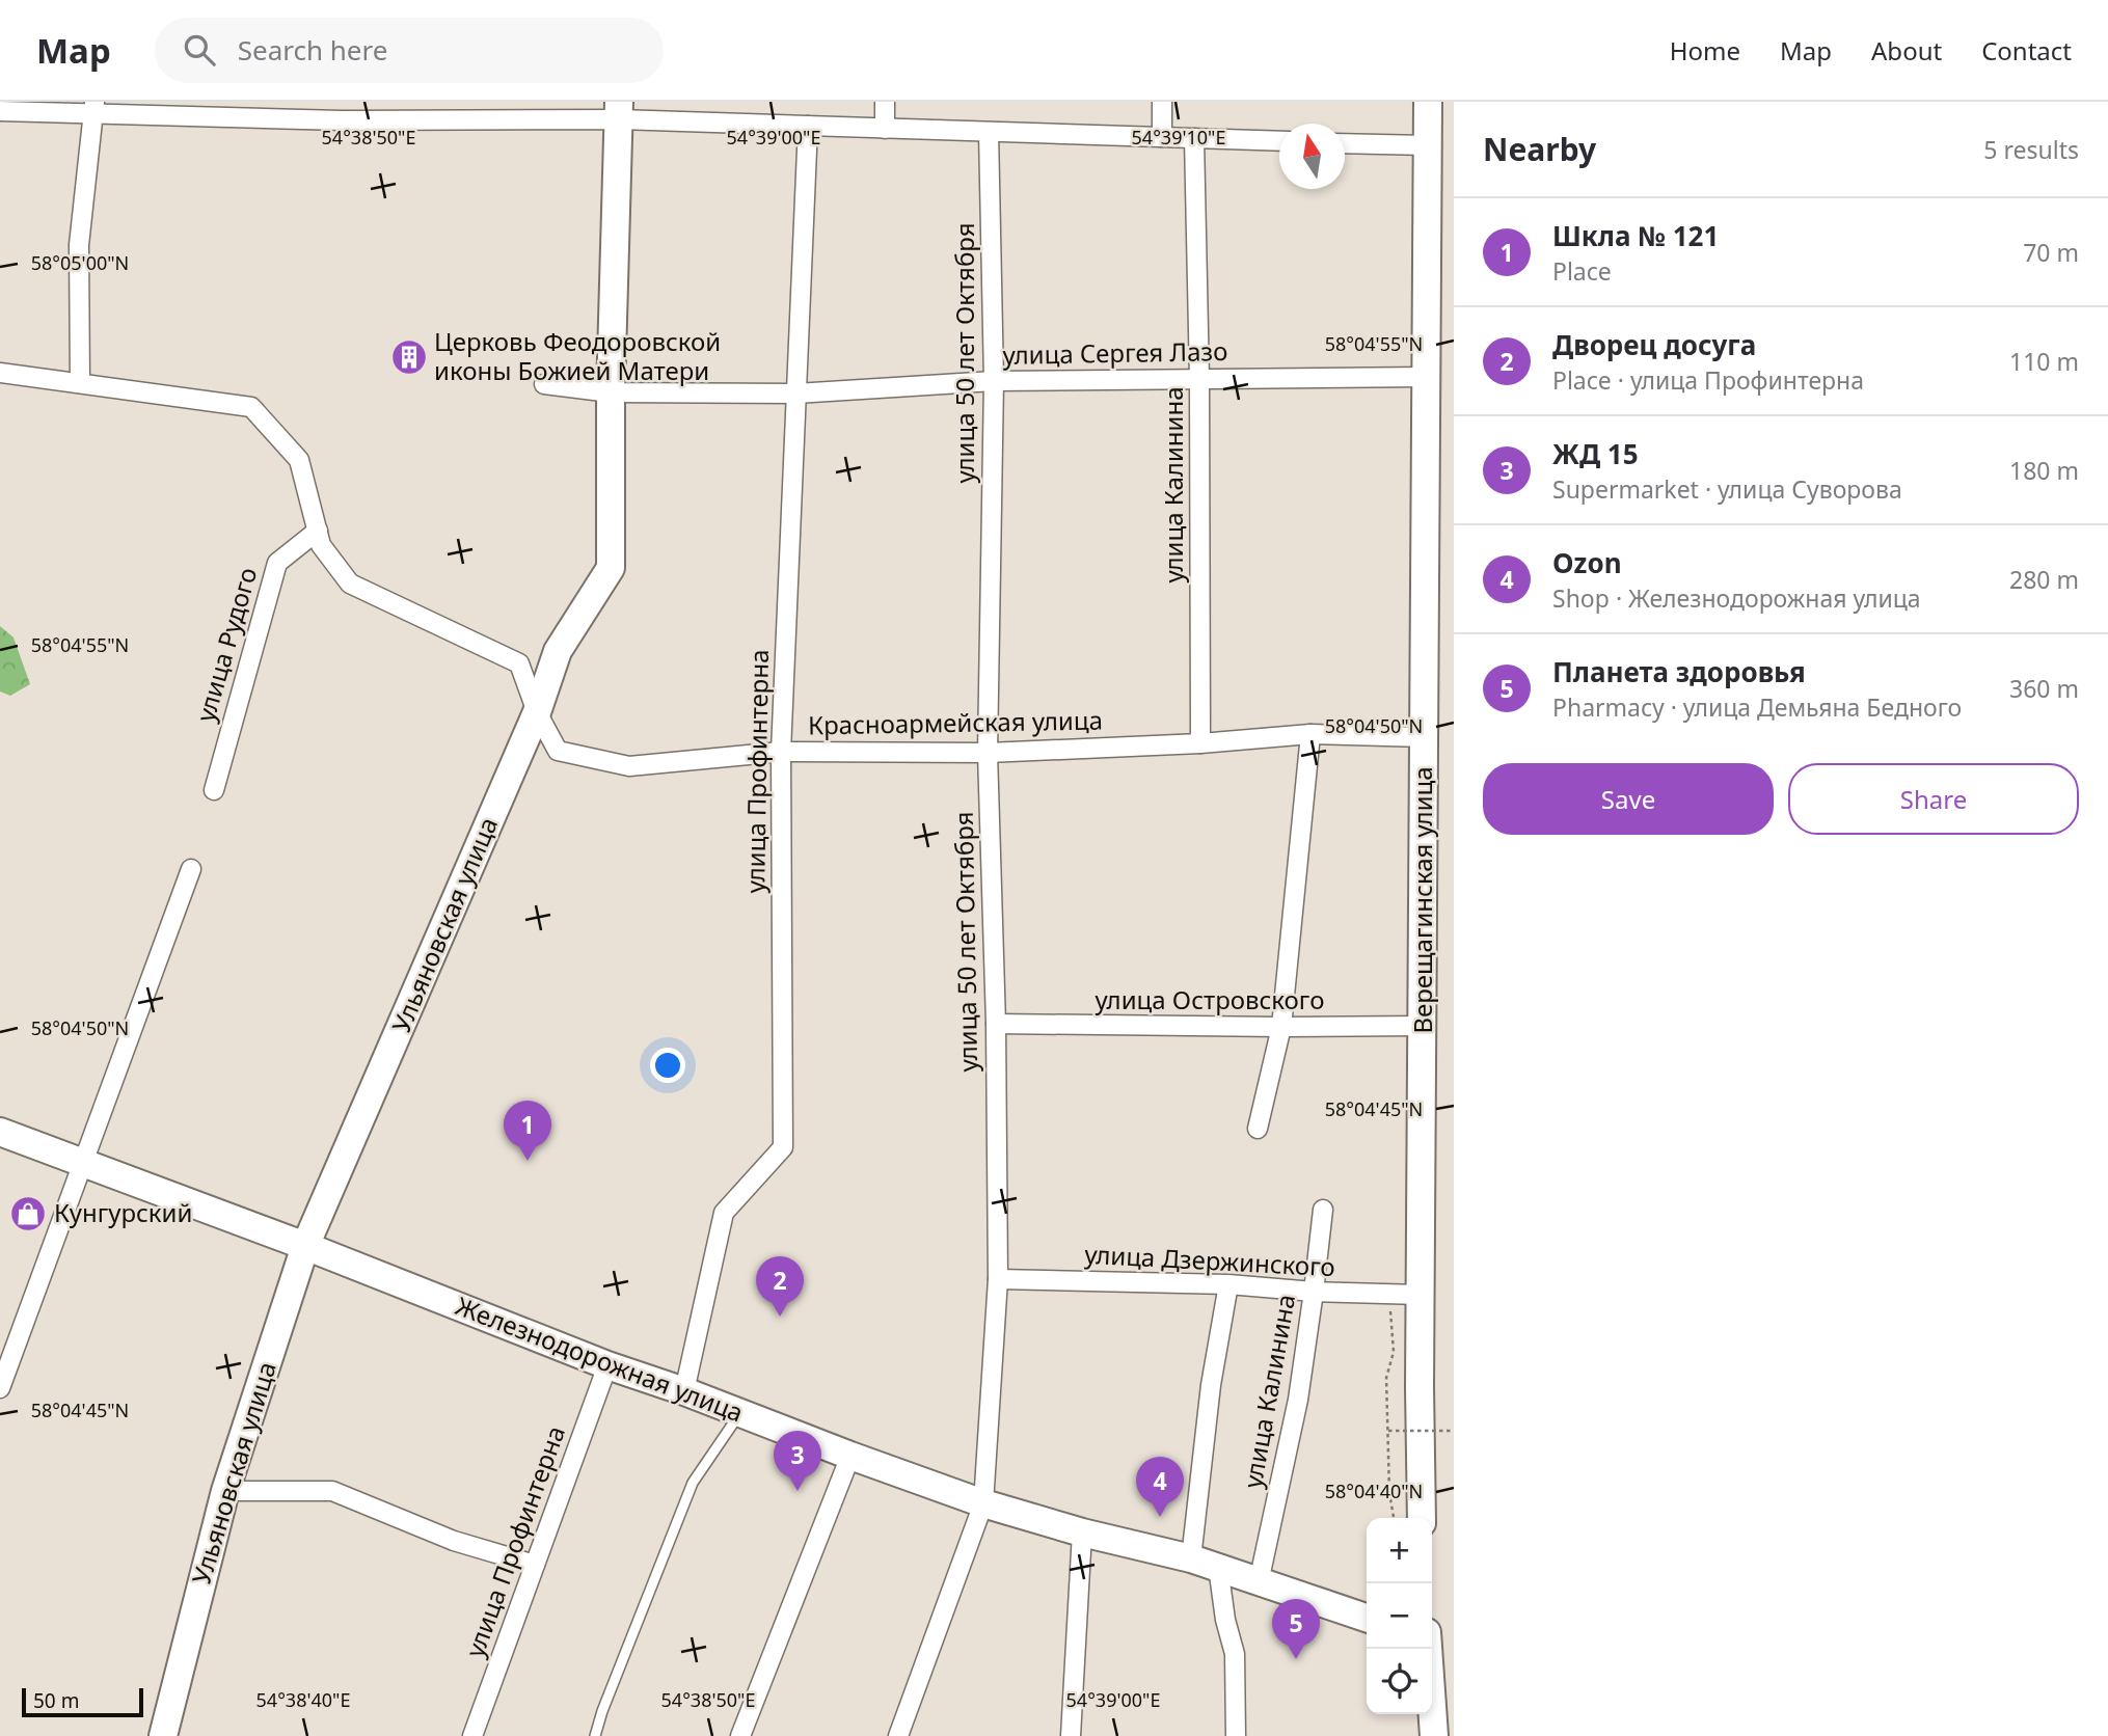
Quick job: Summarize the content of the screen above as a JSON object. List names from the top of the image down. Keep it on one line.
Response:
{"streets":{"street":["улица 50 лет Октября","улица Сергея Лазо","улица Калинина","улица Рудого","Красноармейская улица","улица Профинтерна","Верещагинская улица","Ульяновская улица","улица Островского","улица Дзержинского","Железнодорожная улица"]},"crossings":[["улица 50 лет Октября","улица Сергея Лазо"],["улица 50 лет Октября","Красноармейская улица"],["улица 50 лет Октября","улица Островского"],["улица 50 лет Октября","улица Дзержинского"],["улица 50 лет Октября","Железнодорожная улица"],["улица Сергея Лазо","улица Калинина"],["улица Сергея Лазо","улица Профинтерна"],["улица Сергея Лазо","Верещагинская улица"],["улица Сергея Лазо","Ульяновская улица"],["улица Калинина","Красноармейская улица"],["улица Калинина","улица Дзержинского"],["улица Калинина","Железнодорожная улица"],["улица Рудого","Красноармейская улица"],["Красноармейская улица","улица Профинтерна"],["Красноармейская улица","Верещагинская улица"],["Красноармейская улица","Ульяновская улица"],["улица Профинтерна","Железнодорожная улица"],["Верещагинская улица","улица Островского"],["Верещагинская улица","улица Дзержинского"],["Ульяновская улица","Железнодорожная улица"]],"places":{"building":["Церковь Феодоровской иконы Божией Матери"],"shop":["Кунгурский"]},"scale_bar":"50 m","north":"top","page":{"header":"Map","search":"Search here","nav":["Home","Map","About","Contact"],"heading":["Nearby","5 results"],"list":[{"mark":"1","name":"Шкла № 121","note":"Place","value":"70 m"},{"mark":"2","name":"Дворец досуга","note":"Place · улица Профинтерна","value":"110 m"},{"mark":"3","name":"ЖД 15","note":"Supermarket · улица Суворова","value":"180 m"},{"mark":"4","name":"Ozon","note":"Shop · Железнодорожная улица","value":"280 m"},{"mark":"5","name":"Планета здоровья","note":"Pharmacy · улица Демьяна Бедного","value":"360 m"}],"buttons":["Save","Share"],"pins":["1","2","3","4","5"],"map_buttons":["+","−"],"scale":"50 m"},"coordinates":["54°38'50\"E","54°39'00\"E","54°39'10\"E","58°05'00\"N","58°04'55\"N","58°04'50\"N","58°04'45\"N","58°04'40\"N","54°38'40\"E"]}
